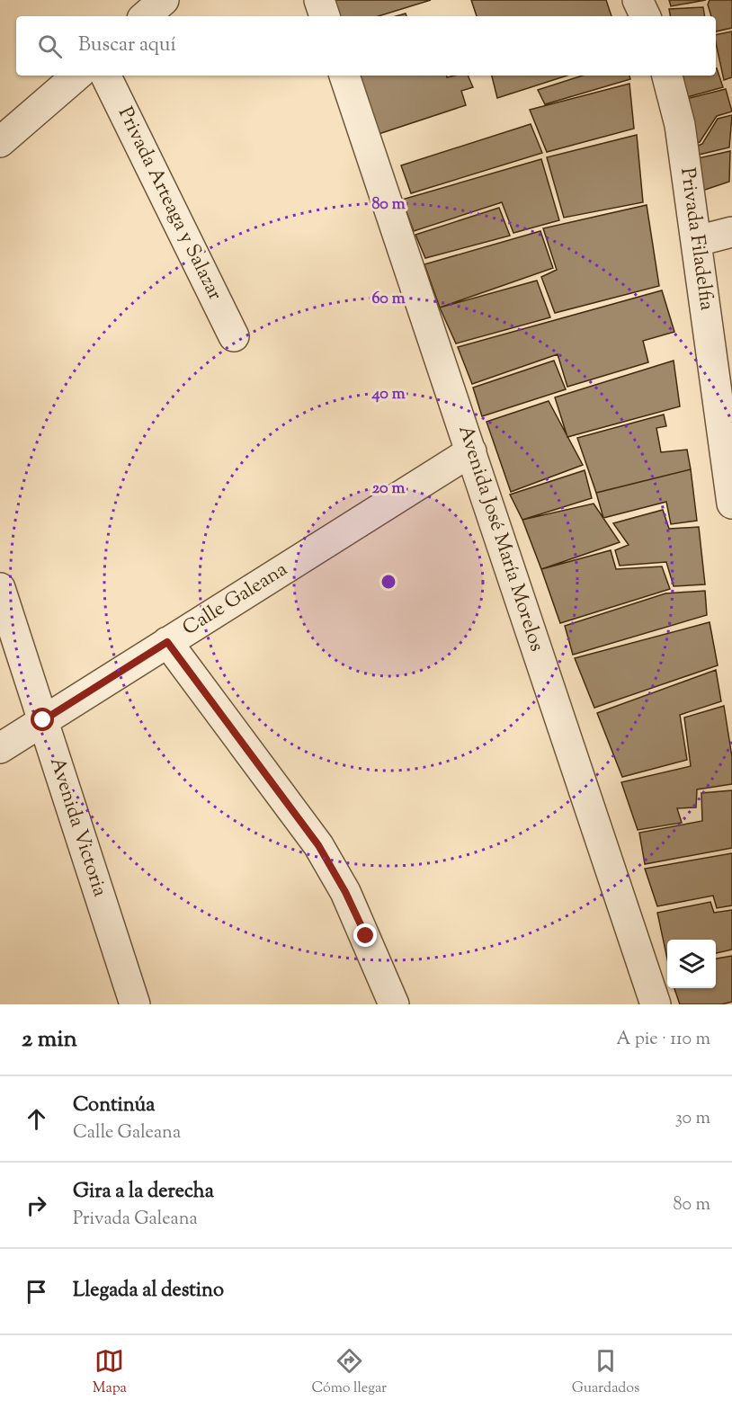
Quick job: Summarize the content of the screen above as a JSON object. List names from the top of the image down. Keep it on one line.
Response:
{"streets":{"street":["Privada Arteaga y Salazar","Privada Filadelfia","Avenida José María Morelos","Calle Galeana","Avenida Victoria"]},"crossings":[["Avenida José María Morelos","Calle Galeana"],["Calle Galeana","Avenida Victoria"]],"page":{"search":"Buscar aquí","heading":["2 min","A pie · 110 m"],"list":[["Continúa","Calle Galeana","30 m"],["Gira a la derecha","Privada Galeana","80 m"],"Llegada al destino"],"nav":["Mapa","Cómo llegar","Guardados"]},"rings":["80 m","60 m","40 m","20 m"]}
